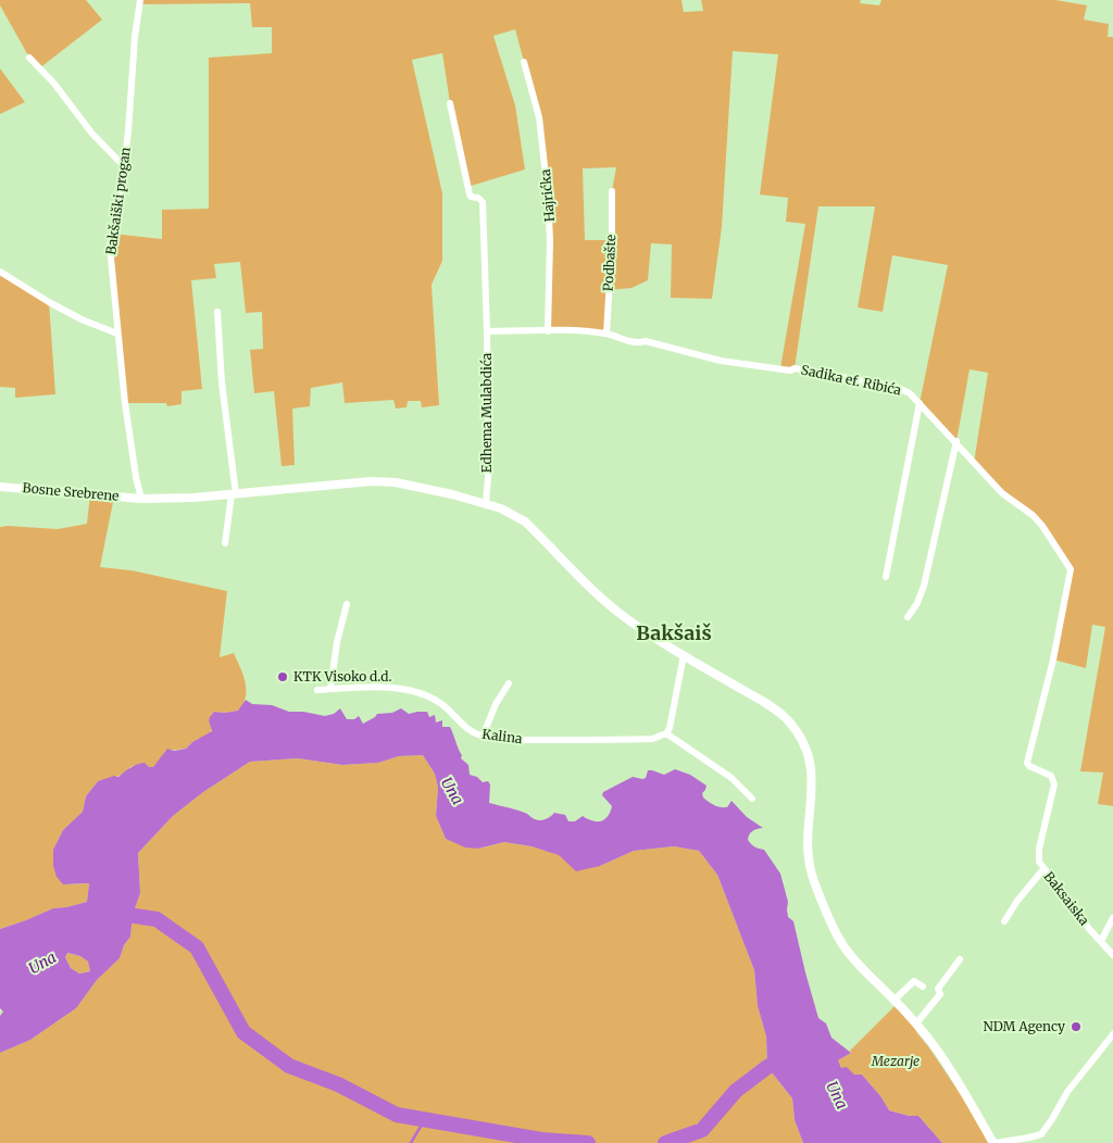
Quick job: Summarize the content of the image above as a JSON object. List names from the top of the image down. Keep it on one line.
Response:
{"streets":{"street":["Hajrićka","Bakšaiški progan","Podbašte","Sadika ef. Ribića","Edhema Mulabdića","Bosne Srebrene","Kalina","Baksaiska"]},"crossings":[["Hajrićka","Sadika ef. Ribića"],["Bakšaiški progan","Bosne Srebrene"],["Podbašte","Sadika ef. Ribića"],["Sadika ef. Ribića","Edhema Mulabdića"],["Sadika ef. Ribića","Baksaiska"],["Edhema Mulabdića","Bosne Srebrene"]],"districts":["Bakšaiš"],"water":["Una"],"parks":["Mezarje"],"places":["KTK Visoko d.d.","NDM Agency"]}
